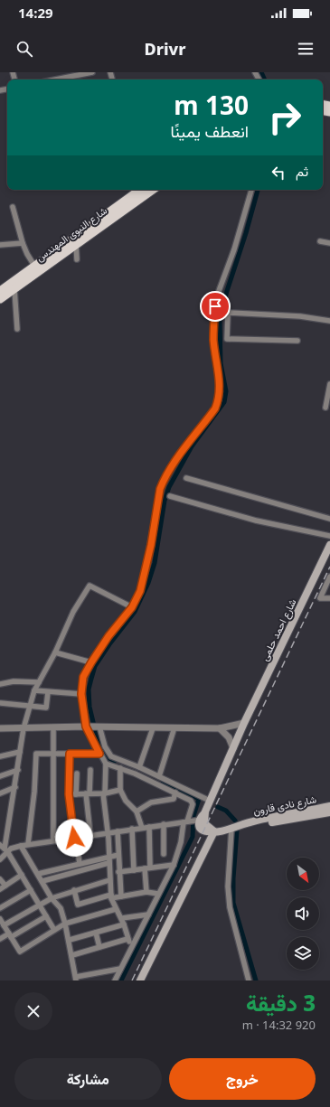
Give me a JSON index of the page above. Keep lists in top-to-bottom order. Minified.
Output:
{"streets":{"main road":["شارع النبوى المهندس","شارع احمد حلمى","شارع نادى قارون"]},"north":"bottom right","page":{"status":"14:29","header":"Drivr","turn":["130 m","انعطف يمينًا"],"then":"ثم","heading":["3 دقيقة","920 m · 14:32"],"buttons":["خروج","مشاركة"]}}
